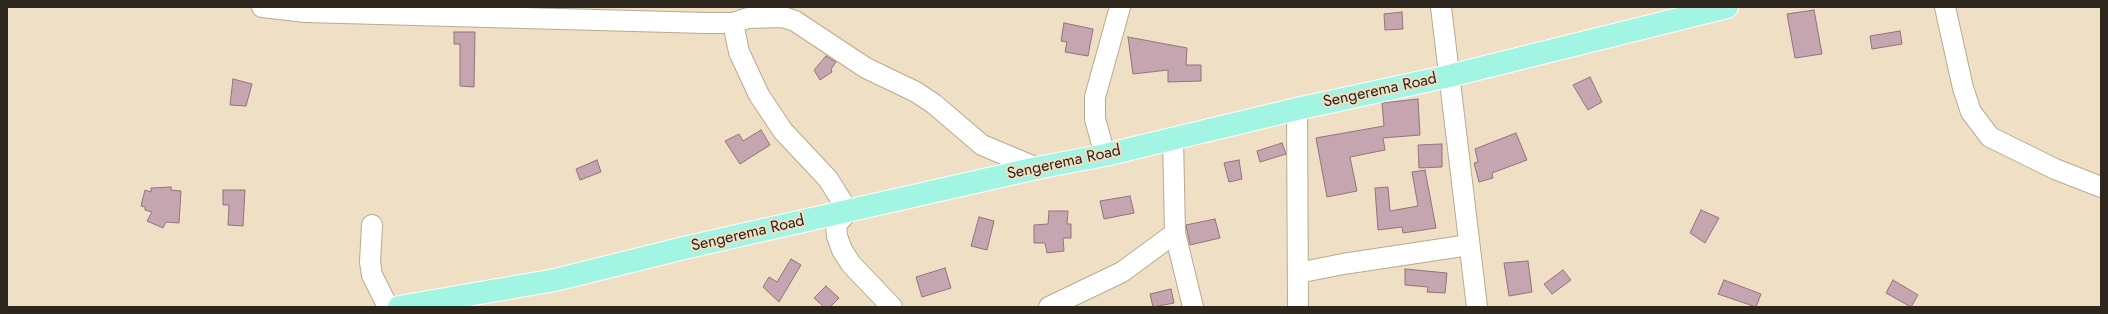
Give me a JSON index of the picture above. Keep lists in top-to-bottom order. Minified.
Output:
{"streets":{"main road":["Sengerema Road"]}}
